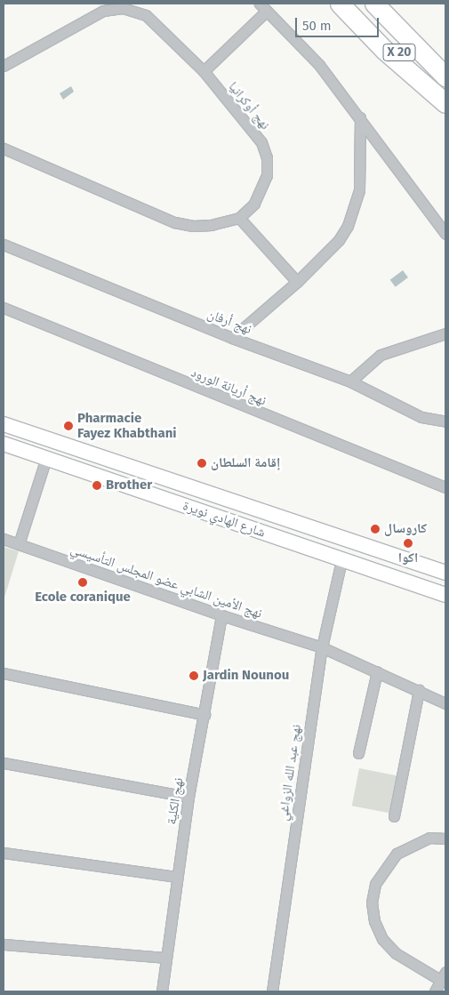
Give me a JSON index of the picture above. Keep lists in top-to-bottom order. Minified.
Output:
{"streets":{"highway":["X 20"],"main road":["شارع الهادي نويرة"],"street":["نهج أوكرانيا","نهج أرفان","نهج أريانة الورود","نهج الأمين الشابي عضو المجلس التأسيسي","نهج عبد الله الزواغي","نهج الكلية"]},"crossings":[["شارع الهادي نويرة","نهج عبد الله الزواغي"],["نهج الأمين الشابي عضو المجلس التأسيسي","نهج عبد الله الزواغي"],["نهج الأمين الشابي عضو المجلس التأسيسي","نهج الكلية"]],"places":["Pharmacie Fayez Khabthani","إقامة السلطان","Brother","كاروسال","اكوا","Ecole coranique","Jardin Nounou"],"scale_bar":"50 m"}
